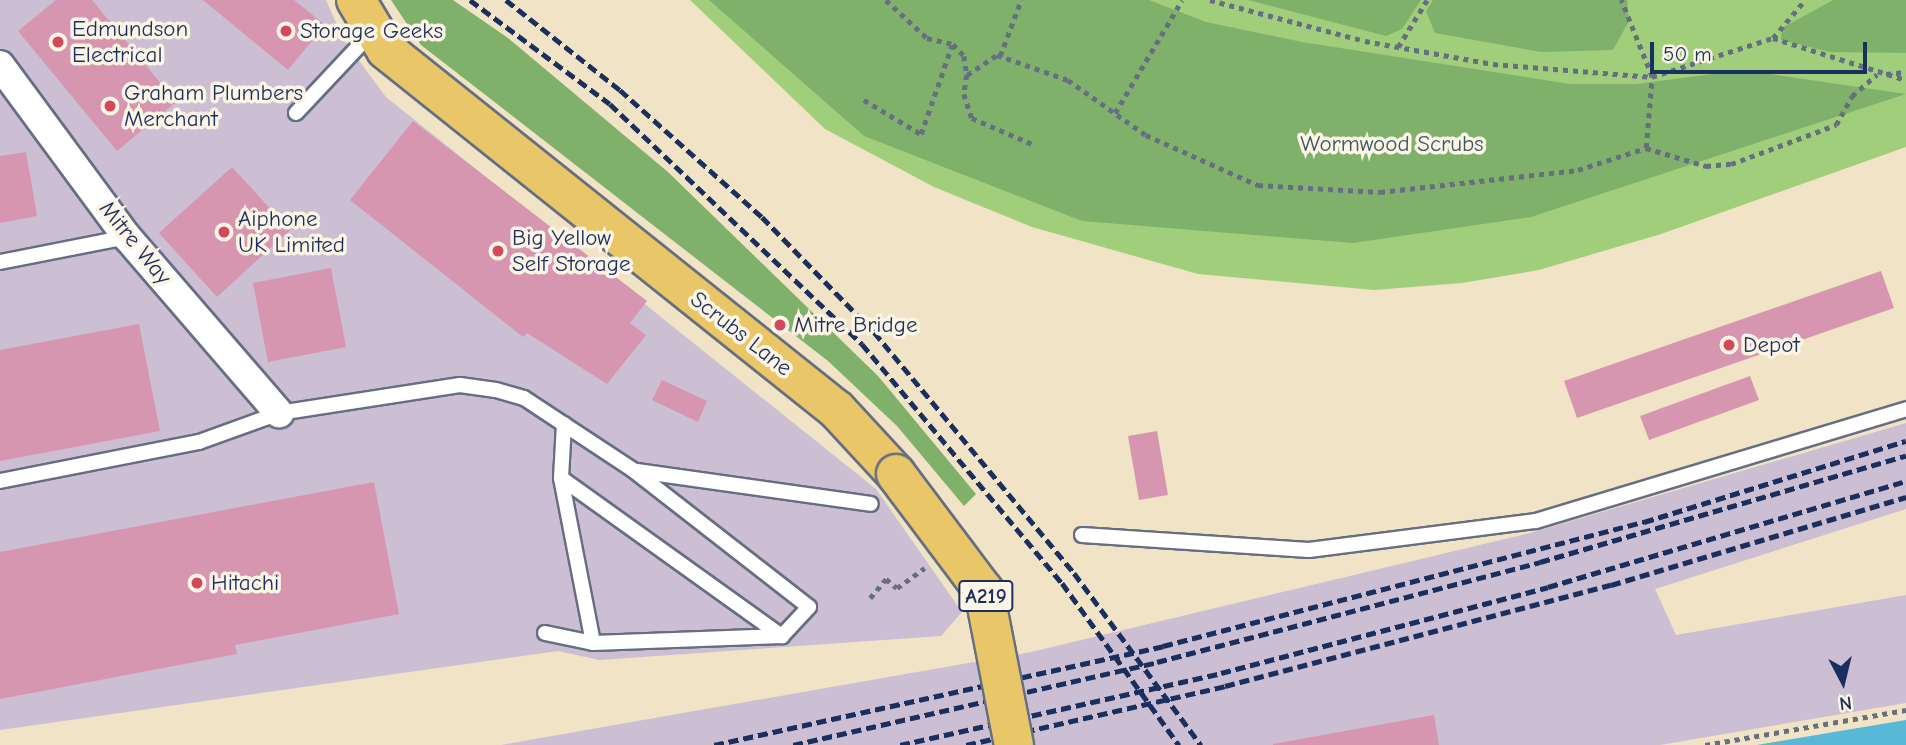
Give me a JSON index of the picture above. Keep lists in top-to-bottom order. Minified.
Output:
{"streets":{"main road":["Scrubs Lane","A219"],"street":["Mitre Way"]},"parks":["Wormwood Scrubs"],"places":["Storage Geeks","Edmundson Electrical","Graham Plumbers Merchant","Aiphone UK Limited","Big Yellow Self Storage","Mitre Bridge","Depot","Hitachi"],"scale_bar":"50 m","north":"bottom"}
